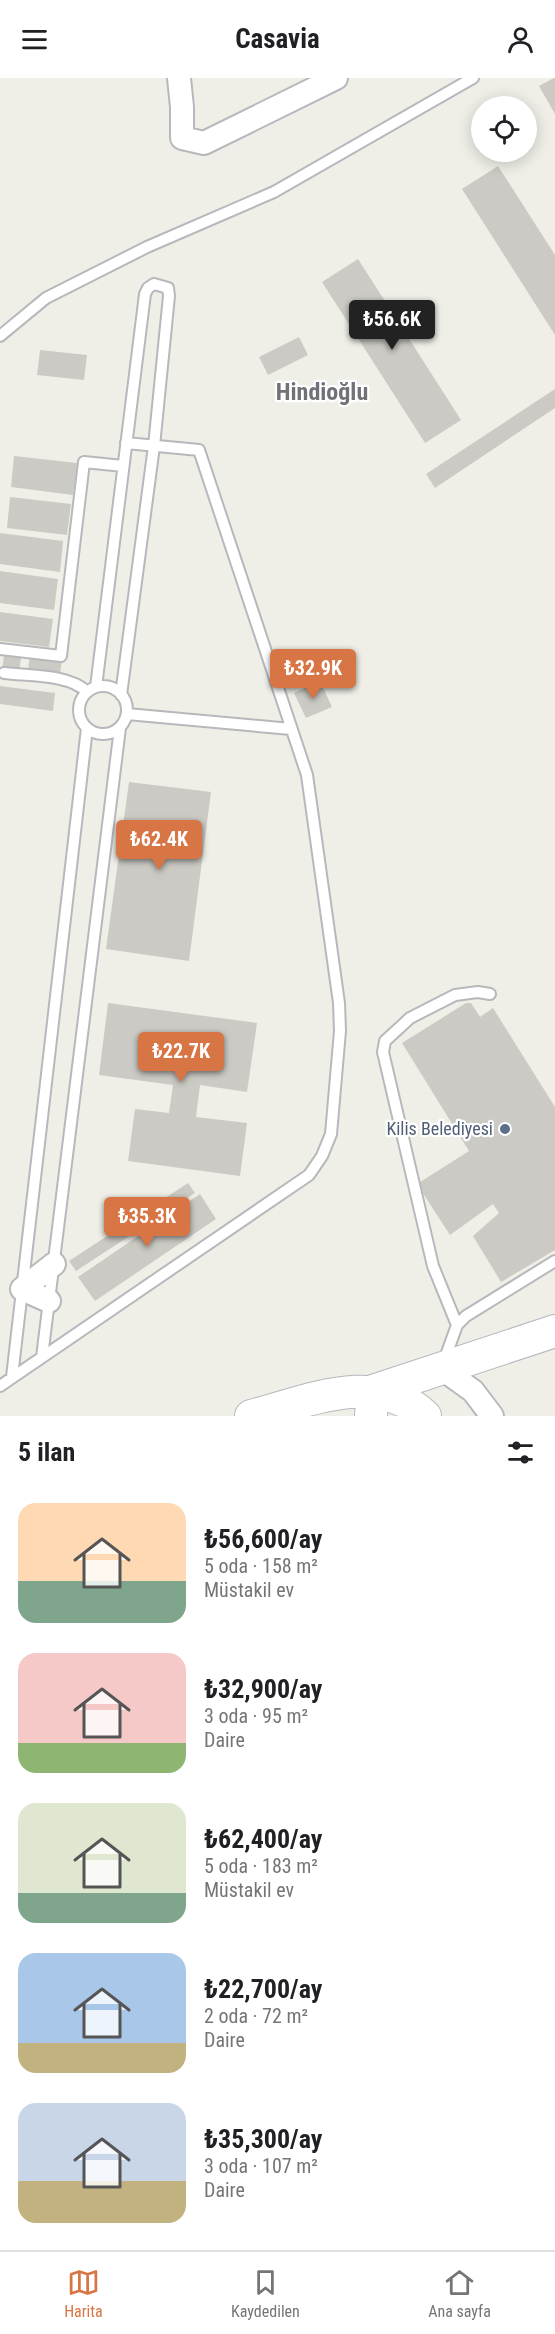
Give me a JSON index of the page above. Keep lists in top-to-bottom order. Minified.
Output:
{"districts":["Hindioğlu"],"places":["Kilis Belediyesi"],"page":{"header":"Casavia","price":["₺56.6K","₺32.9K","₺62.4K","₺22.7K","₺35.3K"],"heading":"5 ilan","list":[{"name":"₺56,600/ay","note":"5 oda · 158 m² · Müstakil ev"},{"name":"₺32,900/ay","note":"3 oda · 95 m² · Daire"},{"name":"₺62,400/ay","note":"5 oda · 183 m² · Müstakil ev"},{"name":"₺22,700/ay","note":"2 oda · 72 m² · Daire"},{"name":"₺35,300/ay","note":"3 oda · 107 m² · Daire"}],"tabs":["Harita","Kaydedilen","Ana sayfa"]}}
